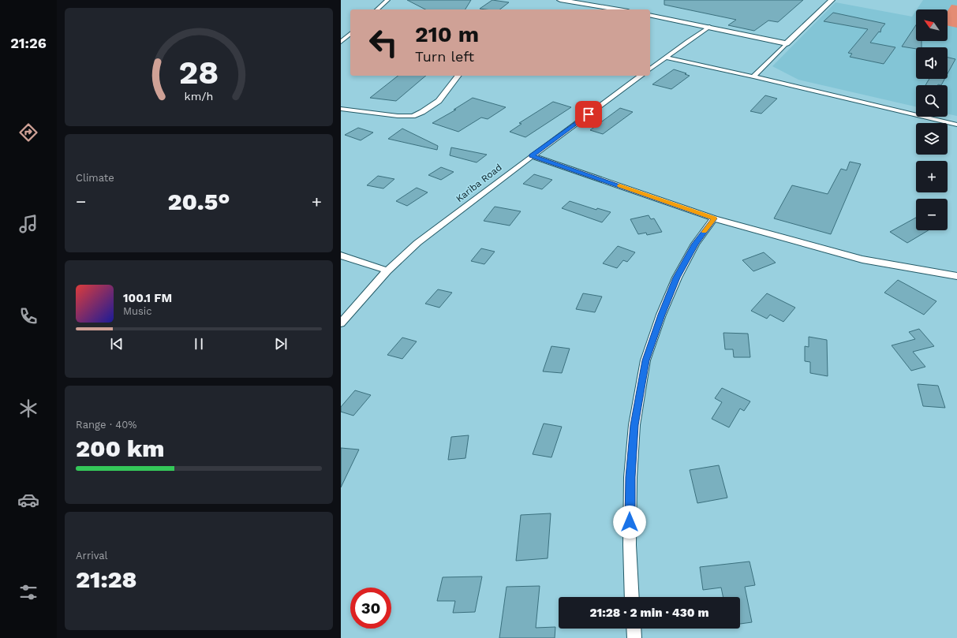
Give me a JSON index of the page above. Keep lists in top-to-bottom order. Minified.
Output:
{"streets":{"street":["Kariba Road"]},"north":"top left","page":{"tabs":"21:26","map_buttons":["+","−"],"turn":["210 m","Turn left"],"tile":["Climate",["Range · 40%","200 km"],["Arrival","21:28"]],"heat":["−","20.5°","+"],"song":["100.1 FM","Music"],"limit":"30","trip":"21:28 · 2 min · 430 m","gauge":["28","km/h"]}}
